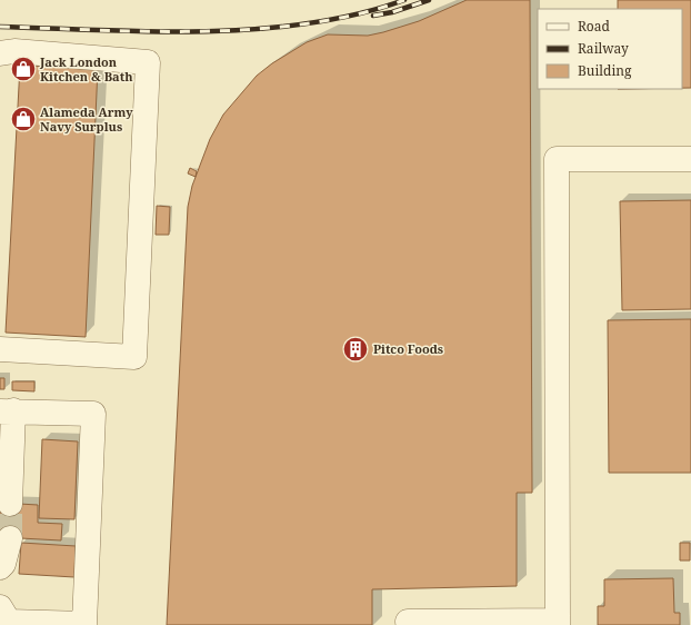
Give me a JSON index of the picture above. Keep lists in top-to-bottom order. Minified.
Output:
{"places":{"shop":["Jack London Kitchen & Bath","Alameda Army Navy Surplus"],"building":["Pitco Foods"]},"legend":["Road","Railway","Building"]}
